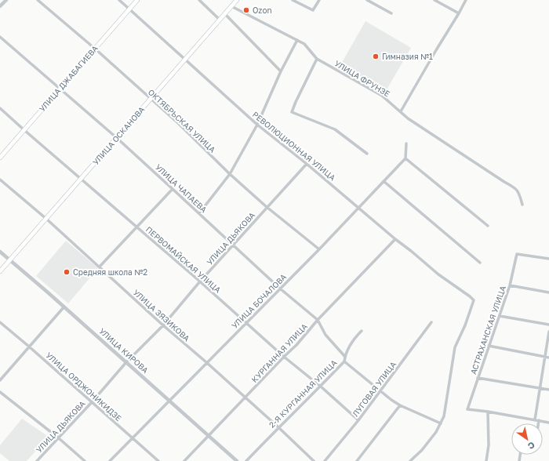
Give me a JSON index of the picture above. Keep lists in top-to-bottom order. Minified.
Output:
{"streets":{"main road":["УЛИЦА ДЖАБАГИЕВА","УЛИЦА ОСКАНОВА"],"street":["УЛИЦА ФРУНЗЕ","ОКТЯБРЬСКАЯ УЛИЦА","РЕВОЛЮЦИОННАЯ УЛИЦА","УЛИЦА ЧАПАЕВА","УЛИЦА ДЬЯКОВА","ПЕРВОМАЙСКАЯ УЛИЦА","УЛИЦА БОЧАЛОВА","УЛИЦА ЗЯЗИКОВА","АСТРАХАНСКАЯ УЛИЦА","УЛИЦА КИРОВА","КУРГАННАЯ УЛИЦА","УЛИЦА ОРДЖОНИКИДЗЕ","ЛУГОВАЯ УЛИЦА","2-Я КУРГАННАЯ УЛИЦА"]},"crossings":[["УЛИЦА ДЖАБАГИЕВА","ОКТЯБРЬСКАЯ УЛИЦА"],["УЛИЦА ДЖАБАГИЕВА","РЕВОЛЮЦИОННАЯ УЛИЦА"],["УЛИЦА ДЖАБАГИЕВА","УЛИЦА ЧАПАЕВА"],["УЛИЦА ДЖАБАГИЕВА","ПЕРВОМАЙСКАЯ УЛИЦА"],["УЛИЦА ФРУНЗЕ","УЛИЦА ОСКАНОВА"],["ОКТЯБРЬСКАЯ УЛИЦА","УЛИЦА ОСКАНОВА"],["ОКТЯБРЬСКАЯ УЛИЦА","УЛИЦА ДЬЯКОВА"],["ОКТЯБРЬСКАЯ УЛИЦА","УЛИЦА БОЧАЛОВА"],["УЛИЦА ОСКАНОВА","РЕВОЛЮЦИОННАЯ УЛИЦА"],["УЛИЦА ОСКАНОВА","УЛИЦА ЧАПАЕВА"],["УЛИЦА ОСКАНОВА","ПЕРВОМАЙСКАЯ УЛИЦА"],["УЛИЦА ОСКАНОВА","УЛИЦА ЗЯЗИКОВА"],["УЛИЦА ОСКАНОВА","УЛИЦА КИРОВА"],["РЕВОЛЮЦИОННАЯ УЛИЦА","УЛИЦА ДЬЯКОВА"],["РЕВОЛЮЦИОННАЯ УЛИЦА","УЛИЦА БОЧАЛОВА"],["РЕВОЛЮЦИОННАЯ УЛИЦА","КУРГАННАЯ УЛИЦА"],["УЛИЦА ЧАПАЕВА","УЛИЦА ДЬЯКОВА"],["УЛИЦА ЧАПАЕВА","УЛИЦА БОЧАЛОВА"],["УЛИЦА ЧАПАЕВА","КУРГАННАЯ УЛИЦА"],["УЛИЦА ЧАПАЕВА","2-Я КУРГАННАЯ УЛИЦА"],["УЛИЦА ДЬЯКОВА","ПЕРВОМАЙСКАЯ УЛИЦА"],["УЛИЦА ДЬЯКОВА","УЛИЦА ЗЯЗИКОВА"],["УЛИЦА ДЬЯКОВА","УЛИЦА КИРОВА"],["УЛИЦА ДЬЯКОВА","УЛИЦА ОРДЖОНИКИДЗЕ"],["ПЕРВОМАЙСКАЯ УЛИЦА","УЛИЦА БОЧАЛОВА"],["ПЕРВОМАЙСКАЯ УЛИЦА","КУРГАННАЯ УЛИЦА"],["ПЕРВОМАЙСКАЯ УЛИЦА","ЛУГОВАЯ УЛИЦА"],["ПЕРВОМАЙСКАЯ УЛИЦА","2-Я КУРГАННАЯ УЛИЦА"],["УЛИЦА БОЧАЛОВА","УЛИЦА ЗЯЗИКОВА"],["УЛИЦА БОЧАЛОВА","УЛИЦА КИРОВА"],["УЛИЦА БОЧАЛОВА","УЛИЦА ОРДЖОНИКИДЗЕ"],["УЛИЦА ЗЯЗИКОВА","КУРГАННАЯ УЛИЦА"],["УЛИЦА ЗЯЗИКОВА","2-Я КУРГАННАЯ УЛИЦА"],["УЛИЦА КИРОВА","КУРГАННАЯ УЛИЦА"]],"places":["Ozon","Гимназия №1","Средняя школа №2"],"north":"bottom right"}
